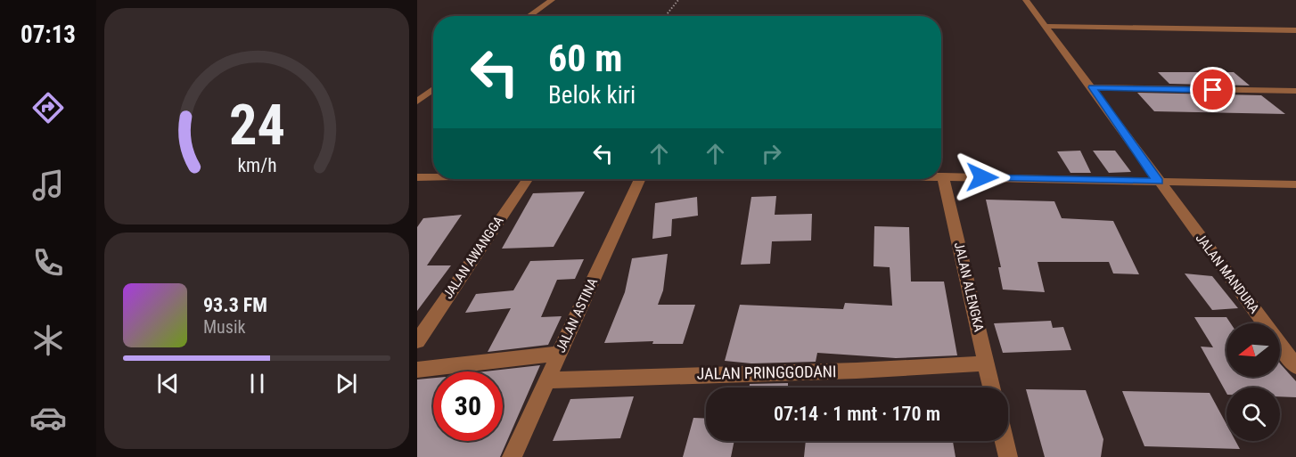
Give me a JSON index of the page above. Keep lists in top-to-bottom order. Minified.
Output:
{"streets":{"street":["JALAN AWANGGA","JALAN MANDURA","JALAN ALENGKA","JALAN ASTINA","JALAN PRINGGODANI"]},"crossings":[["JALAN ALENGKA","JALAN PRINGGODANI"],["JALAN ASTINA","JALAN PRINGGODANI"]],"north":"left","page":{"tabs":"07:13","turn":["60 m","Belok kiri"],"song":["93.3 FM","Musik"],"limit":"30","trip":"07:14 · 1 mnt · 170 m","gauge":["24","km/h"]}}
